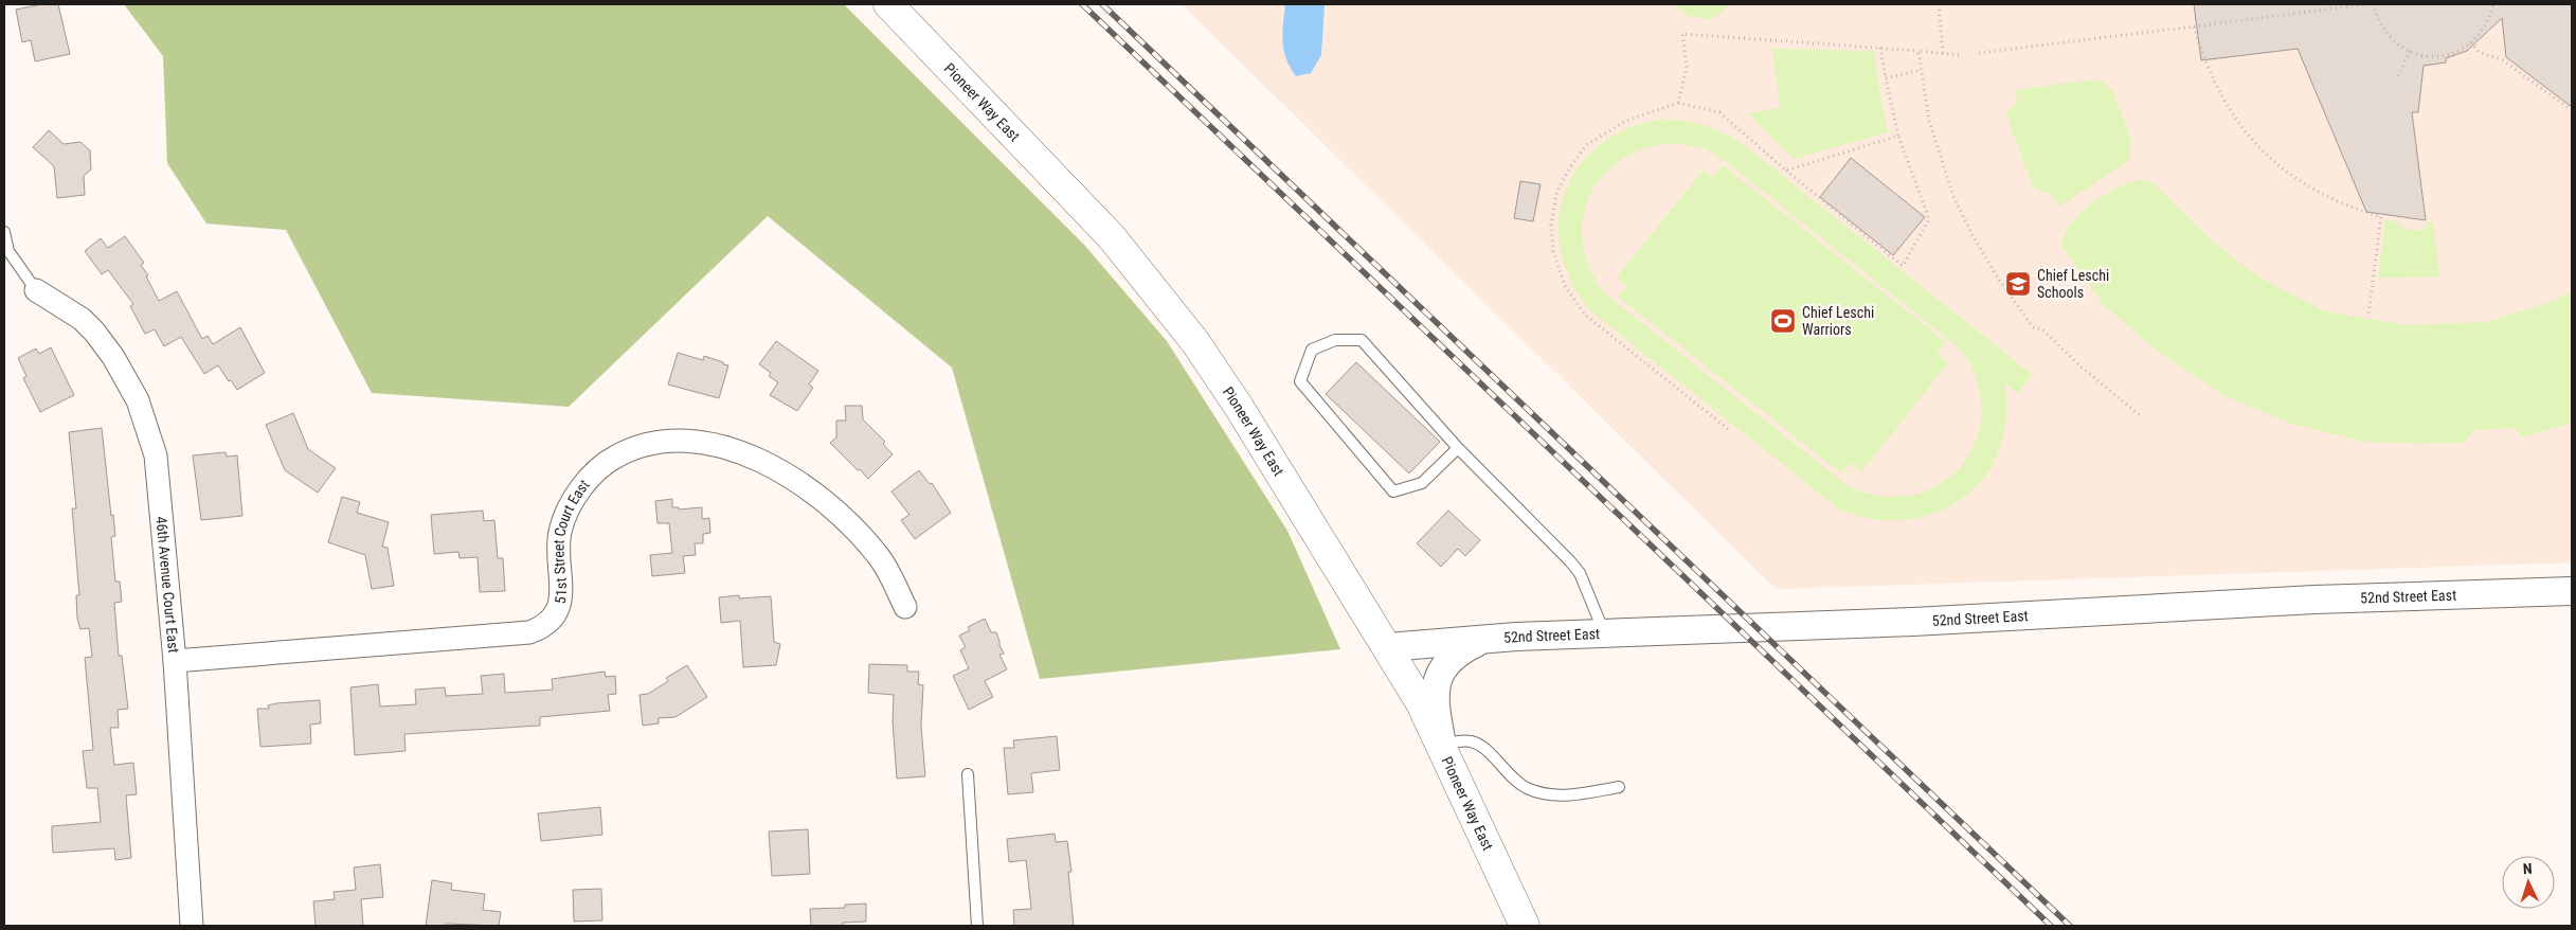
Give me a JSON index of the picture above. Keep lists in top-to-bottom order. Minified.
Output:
{"streets":{"main road":["Pioneer Way East"],"street":["51st Street Court East","46th Avenue Court East","52nd Street East"]},"crossings":[["Pioneer Way East","52nd Street East"],["51st Street Court East","46th Avenue Court East"]],"places":{"school or university":["Chief Leschi Schools"],"sports":["Chief Leschi Warriors"]},"north":"top"}
